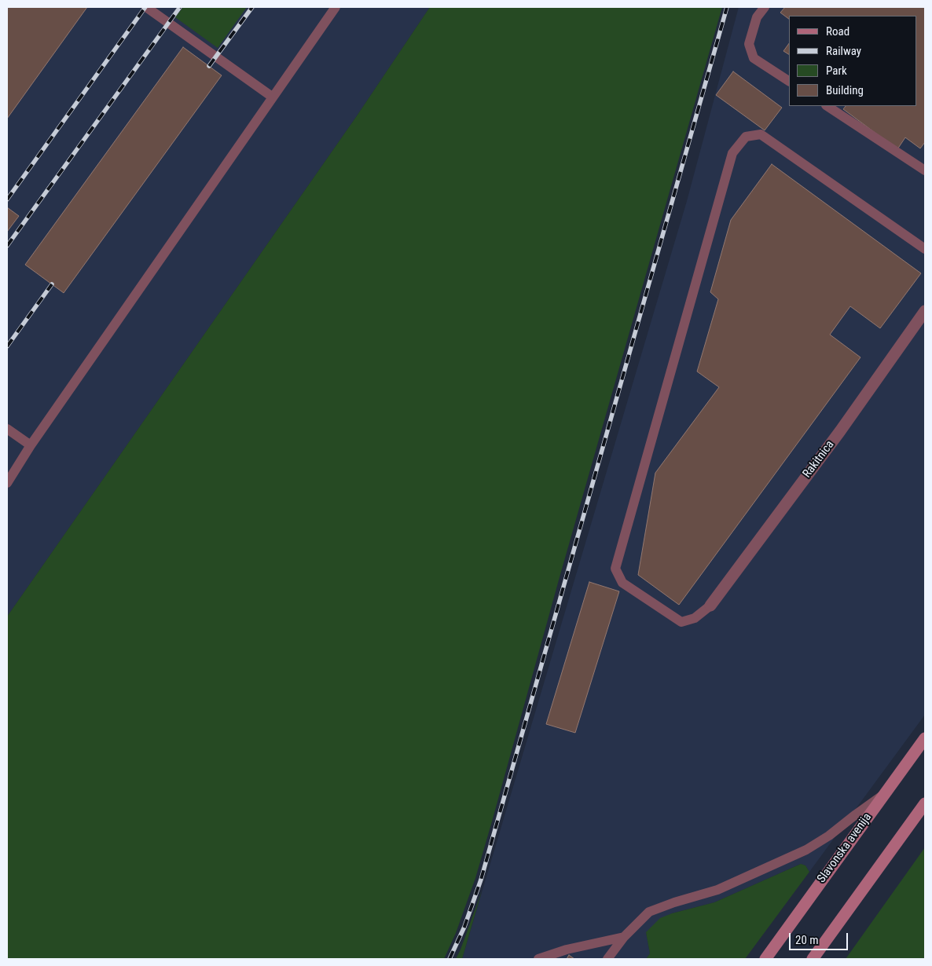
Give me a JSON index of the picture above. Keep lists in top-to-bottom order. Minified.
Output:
{"streets":{"main road":["Slavonska avenija"],"street":["Rakitnica"]},"legend":["Road","Railway","Park","Building"],"scale_bar":"20 m"}
